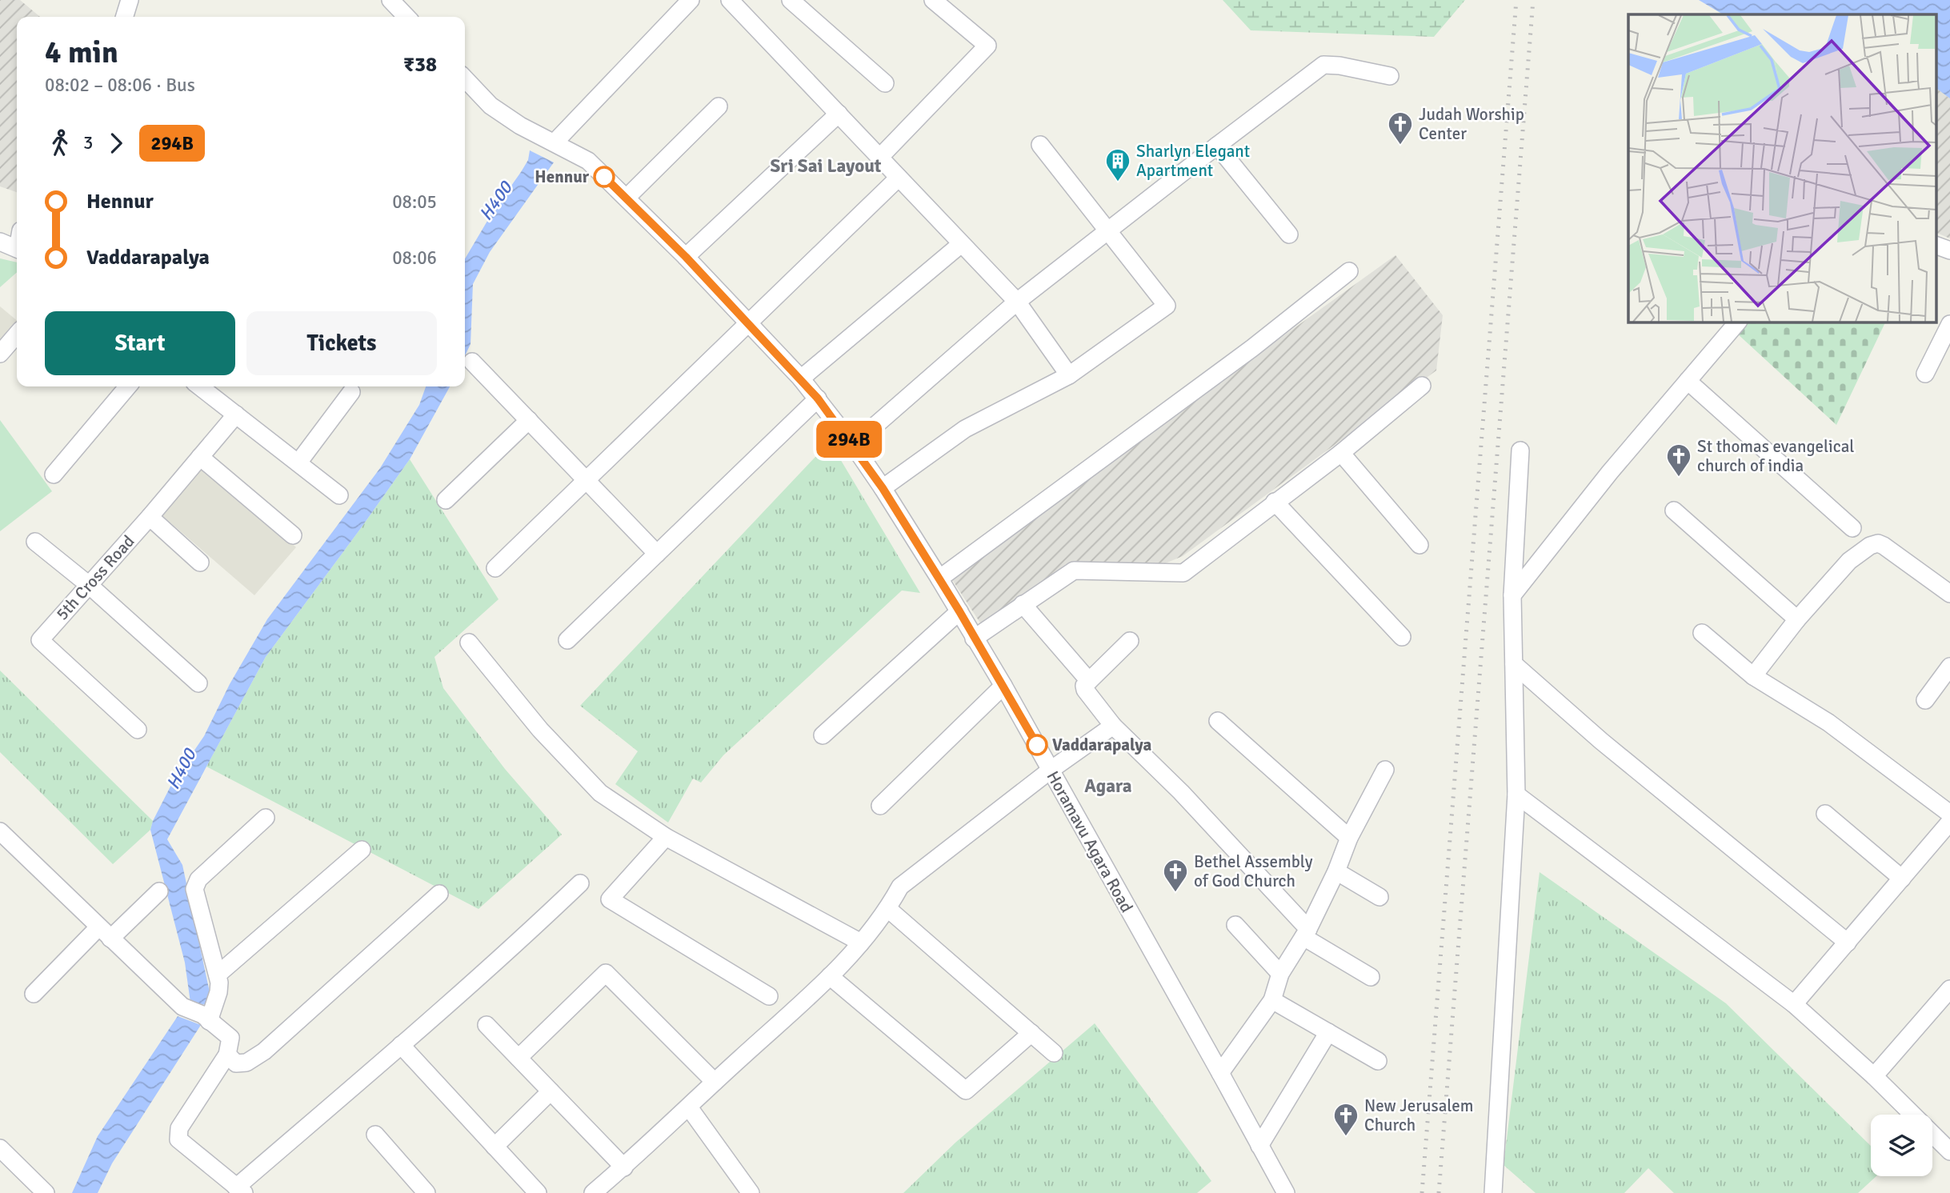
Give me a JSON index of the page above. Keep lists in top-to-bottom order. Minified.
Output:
{"streets":{"street":["5th Cross Road","Horamavu Agara Road"]},"districts":["Sri Sai Layout","Agara"],"water":["H400"],"places":{"church":["Judah Worship Center","St thomas evangelical church of india","Bethel Assembly of God Church","New Jerusalem Church"],"other":["Hennur","Vaddarapalya"],"building":["Sharlyn Elegant Apartment"]},"lines":["bus line 294B"],"page":{"on_map":"294B","heading":["4 min","08:02 – 08:06 · Bus","₹38"],"legs":["3","294B"],"list":[{"name":"Hennur","value":"08:05"},{"name":"Vaddarapalya","value":"08:06"}],"buttons":["Start","Tickets"]}}
